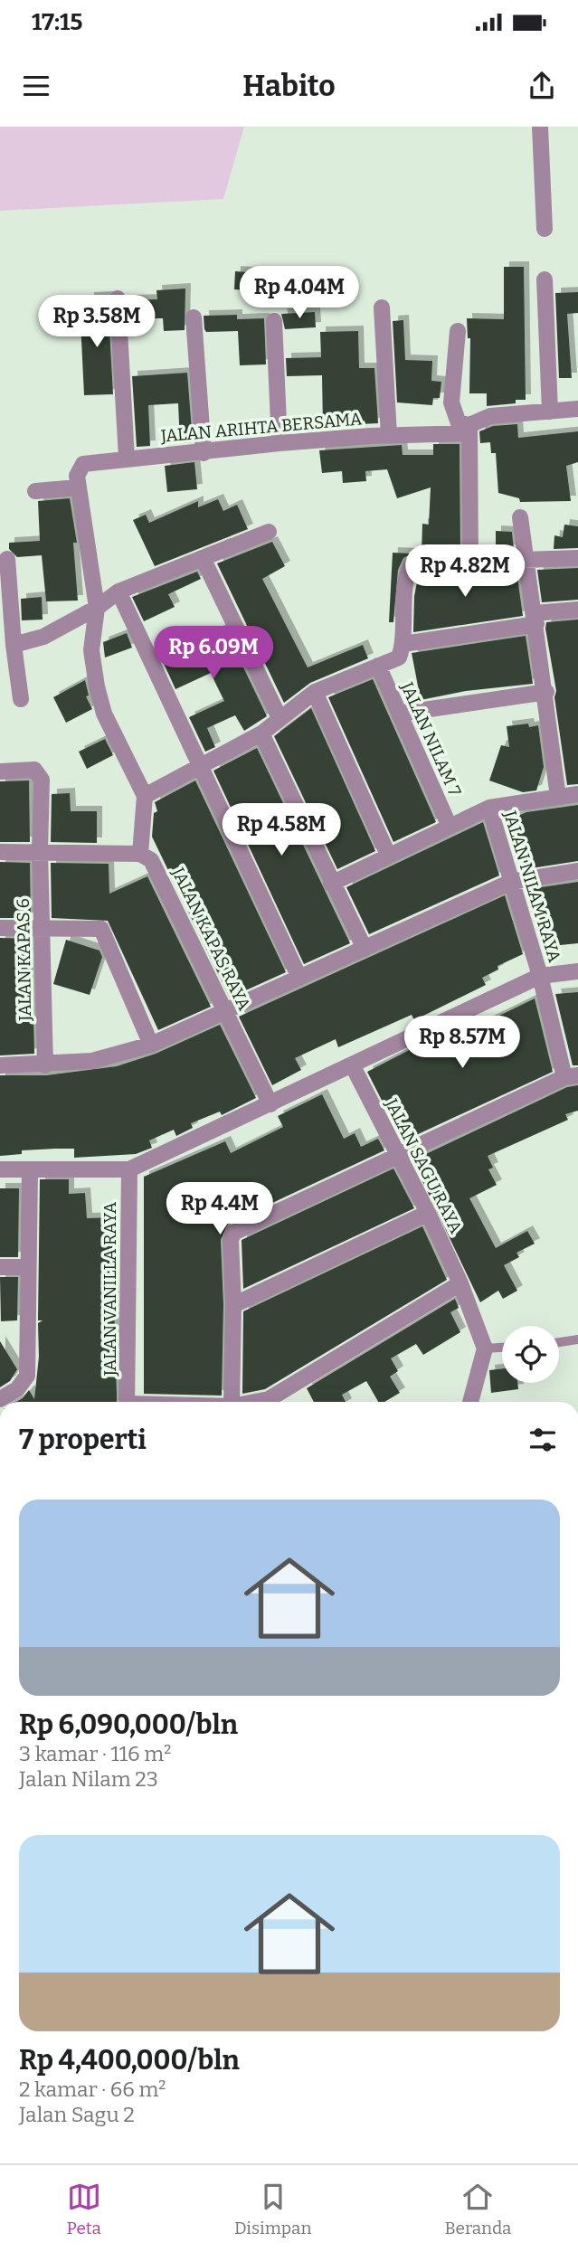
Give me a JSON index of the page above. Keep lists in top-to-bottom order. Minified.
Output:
{"streets":{"street":["JALAN ARIHTA BERSAMA","JALAN NILAM 7","JALAN NILAM RAYA","JALAN KAPAS RAYA","JALAN KAPAS 6","JALAN SAGU RAYA","JALAN VANILLA RAYA"]},"page":{"status":"17:15","header":"Habito","price":["Rp 4.04M","Rp 3.58M","Rp 4.82M","Rp 6.09M","Rp 4.58M","Rp 8.57M","Rp 4.4M"],"heading":"7 properti","list":[{"name":"Rp 6,090,000/bln","note":"3 kamar · 116 m² · Jalan Nilam 23"},{"name":"Rp 4,400,000/bln","note":"2 kamar · 66 m² · Jalan Sagu 2"}],"tabs":["Peta","Disimpan","Beranda"]}}
